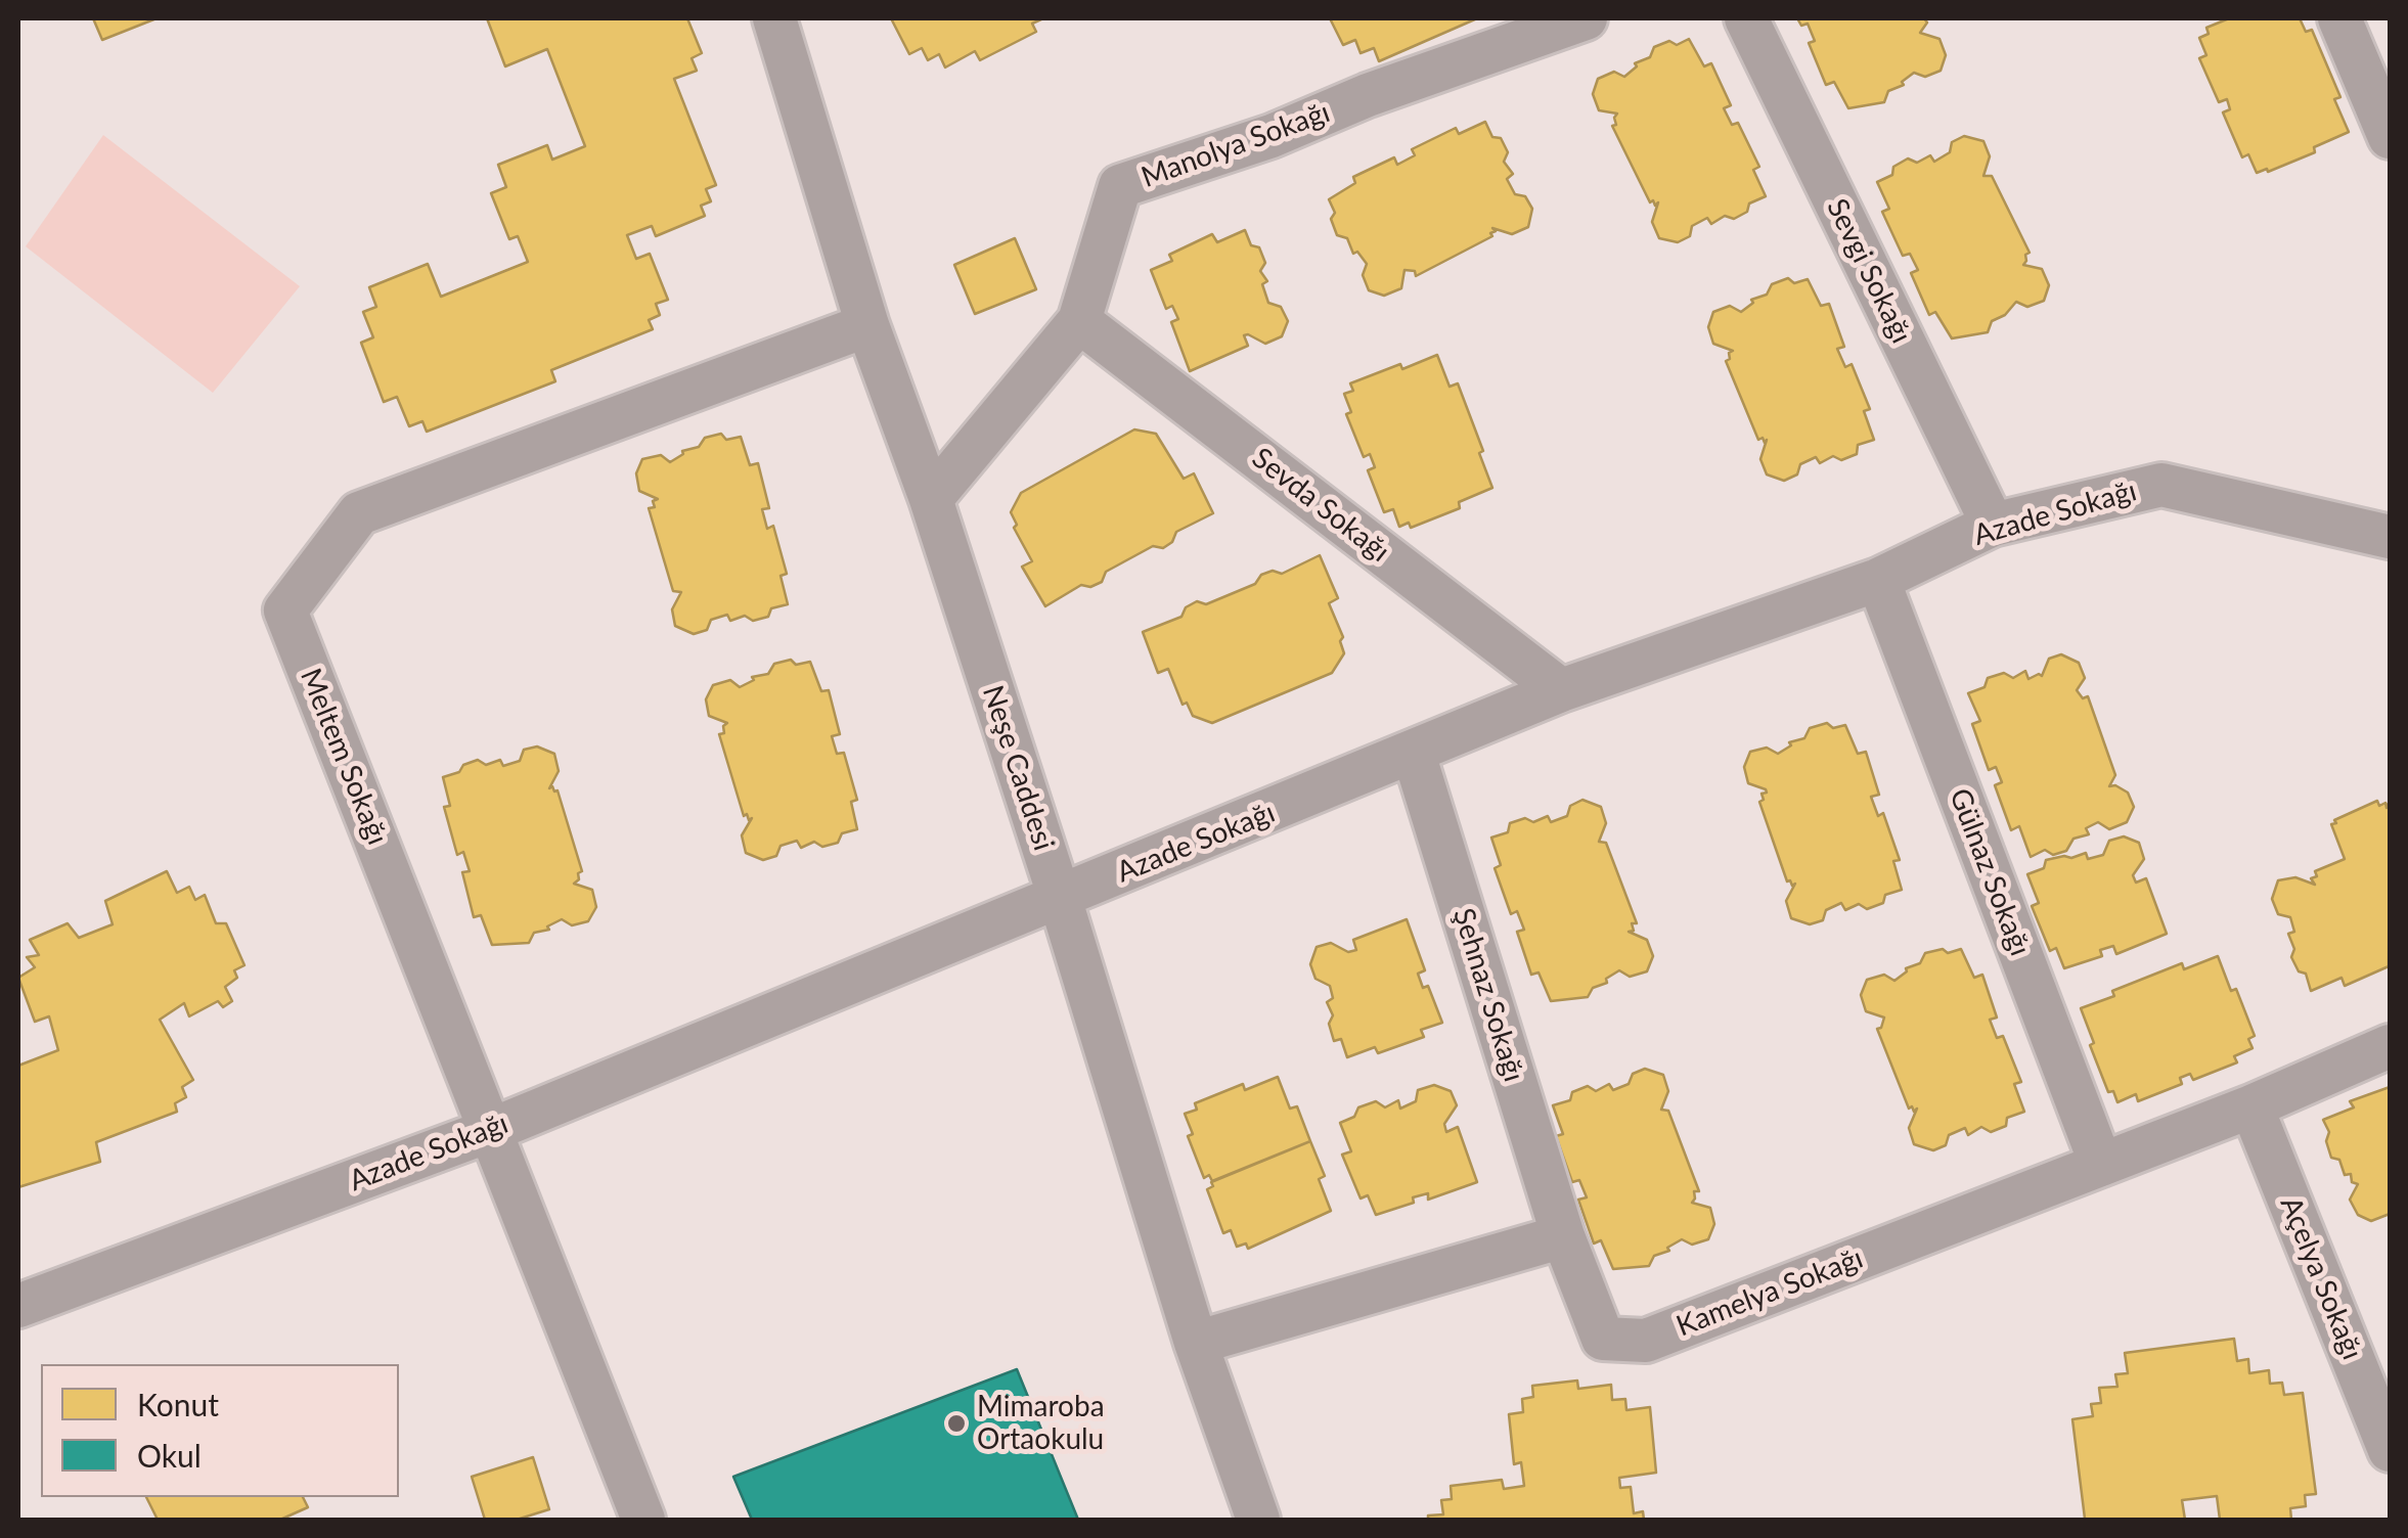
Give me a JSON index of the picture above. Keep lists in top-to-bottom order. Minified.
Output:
{"streets":{"street":["Manolya Sokağı","Sevgi Sokağı","Sevda Sokağı","Azade Sokağı","Meltem Sokağı","Neşe Caddesi","Gülnaz Sokağı","Şehnaz Sokağı","Açelya Sokağı","Kamelya Sokağı"]},"crossings":[["Manolya Sokağı","Sevda Sokağı"],["Manolya Sokağı","Neşe Caddesi"],["Sevgi Sokağı","Azade Sokağı"],["Sevda Sokağı","Azade Sokağı"],["Azade Sokağı","Meltem Sokağı"],["Azade Sokağı","Neşe Caddesi"],["Azade Sokağı","Gülnaz Sokağı"],["Azade Sokağı","Şehnaz Sokağı"],["Meltem Sokağı","Neşe Caddesi"],["Gülnaz Sokağı","Kamelya Sokağı"],["Şehnaz Sokağı","Kamelya Sokağı"],["Açelya Sokağı","Kamelya Sokağı"]],"places":["Mimaroba Ortaokulu"],"legend":["Konut","Okul"]}
